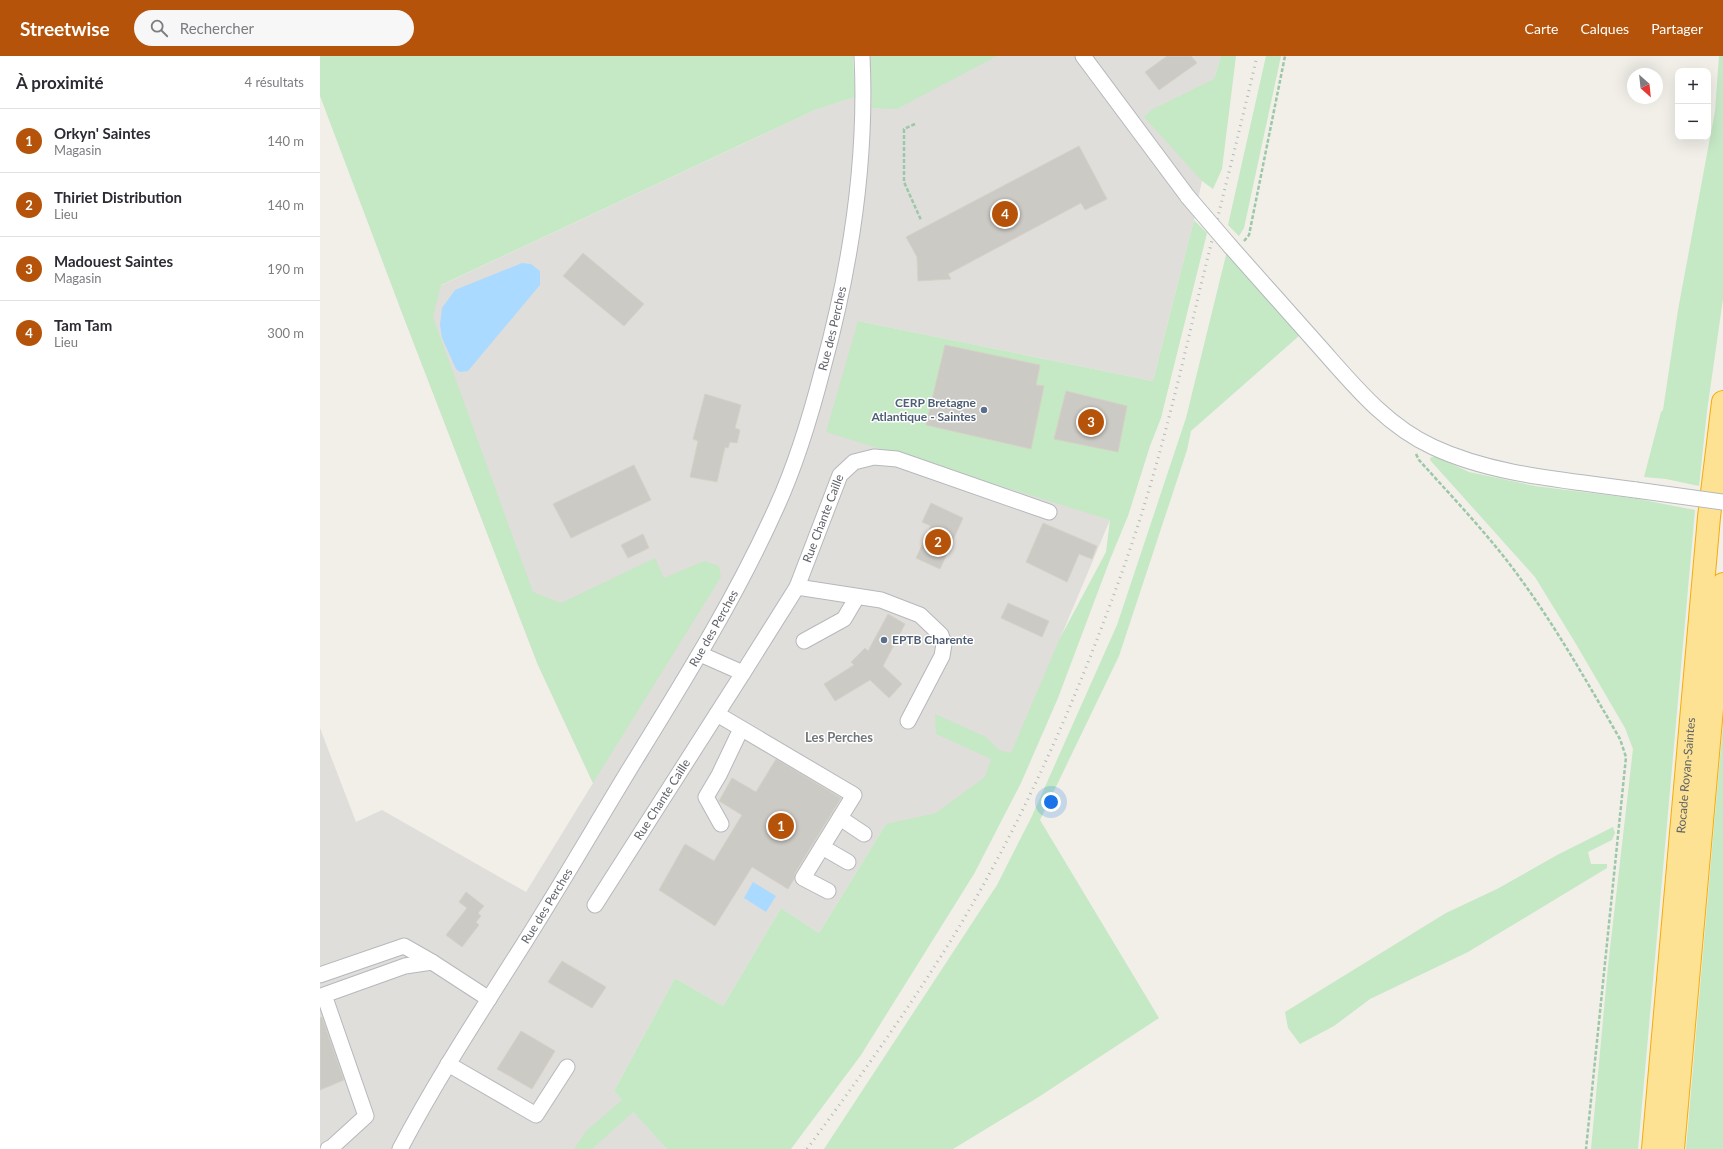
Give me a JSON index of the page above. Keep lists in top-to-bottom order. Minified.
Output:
{"streets":{"highway":["Rocade Royan-Saintes"],"street":["Rue des Perches","Rue Chante Caille"]},"districts":["Les Perches"],"places":["CERP Bretagne Atlantique - Saintes","EPTB Charente"],"north":"bottom right","page":{"header":"Streetwise","search":"Rechercher","nav":["Carte","Calques","Partager"],"heading":["À proximité","4 résultats"],"map_buttons":["+","−"],"list":[{"mark":"1","name":"Orkyn' Saintes","note":"Magasin","value":"140 m"},{"mark":"2","name":"Thiriet Distribution","note":"Lieu","value":"140 m"},{"mark":"3","name":"Madouest Saintes","note":"Magasin","value":"190 m"},{"mark":"4","name":"Tam Tam","note":"Lieu","value":"300 m"}],"pins":["4","3","2","1"]}}
